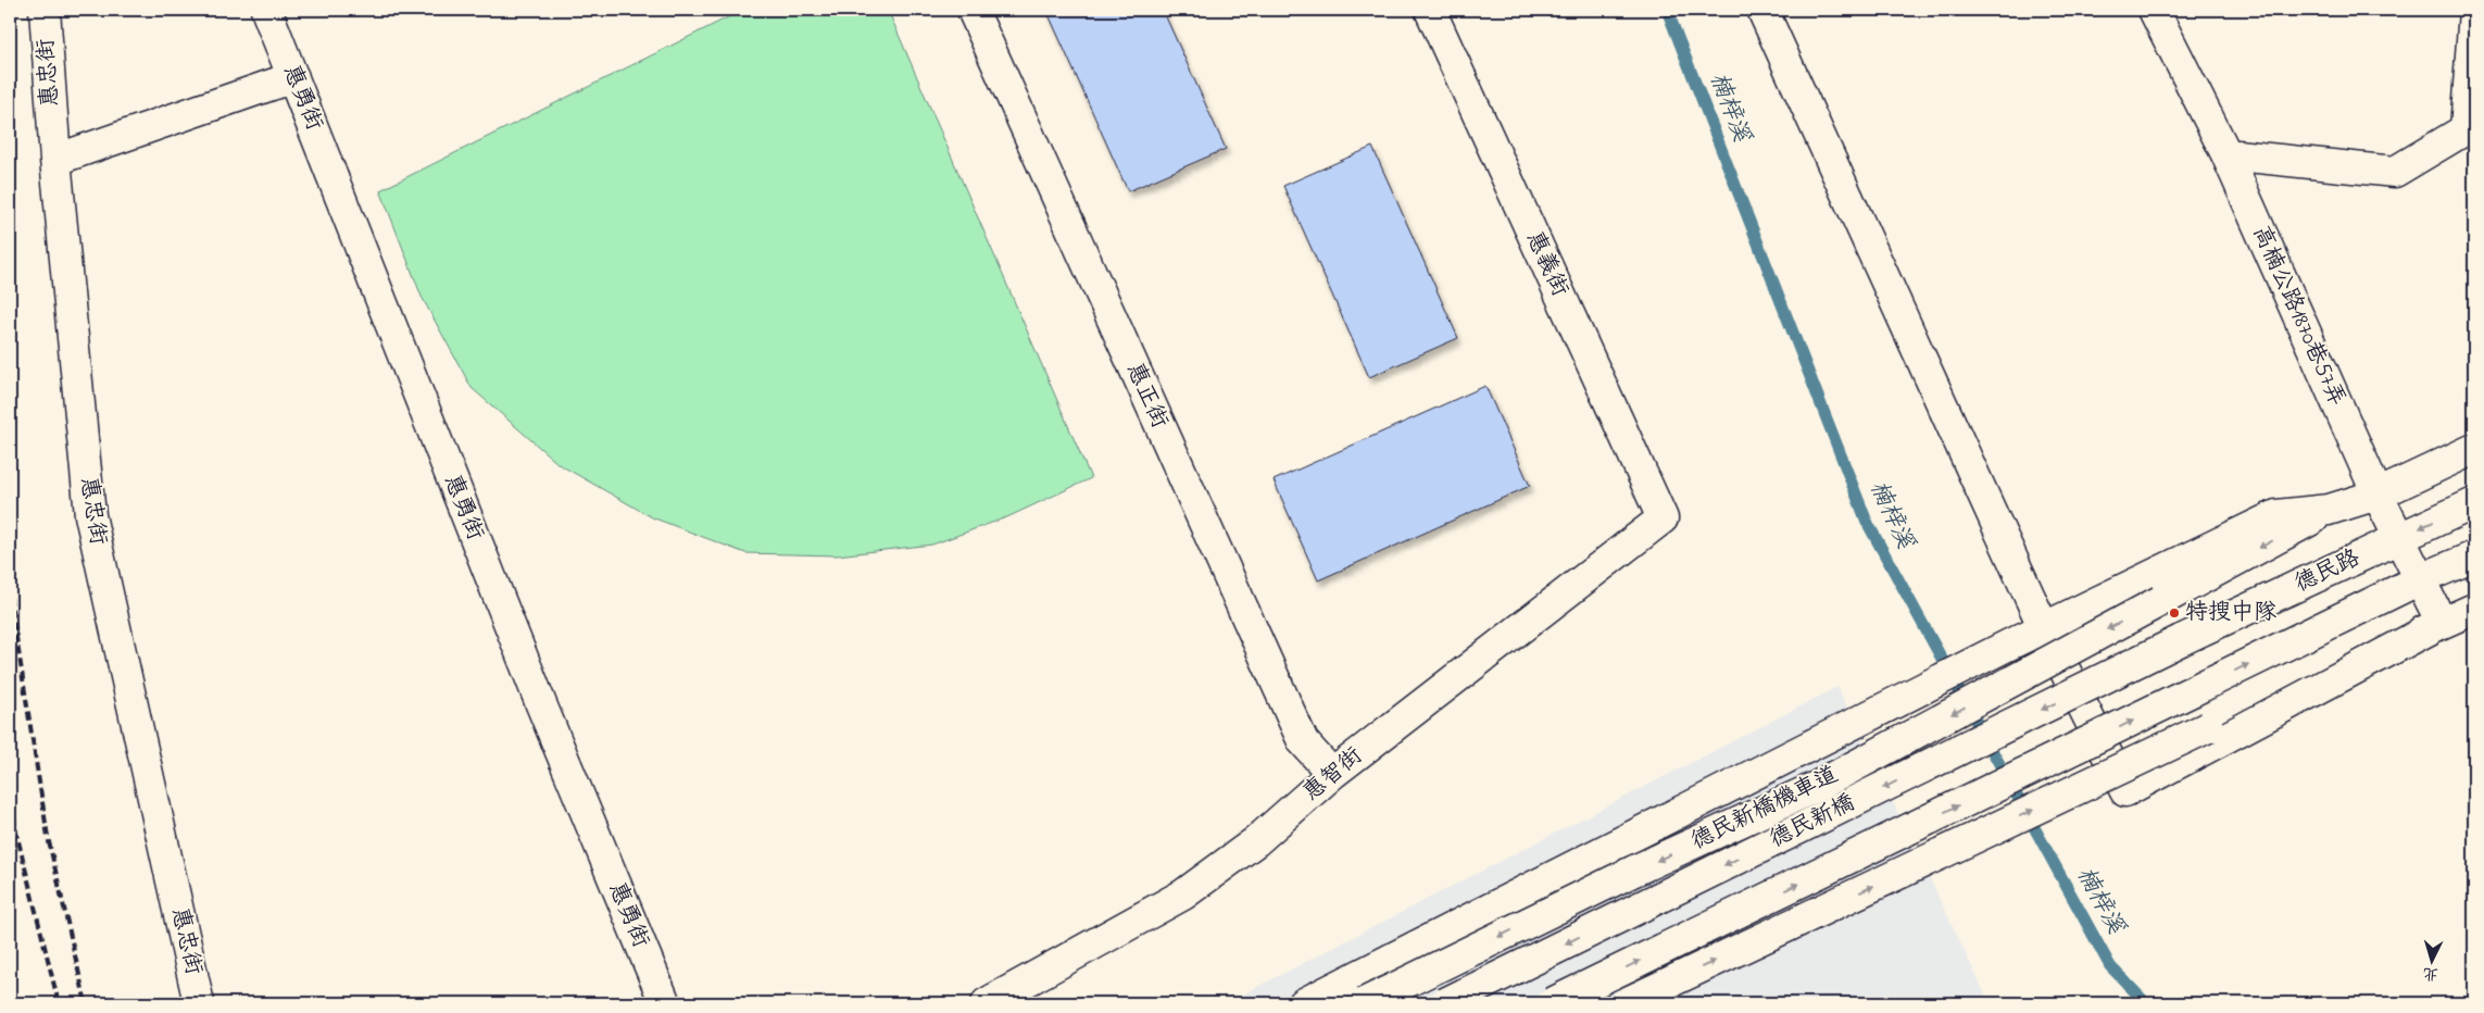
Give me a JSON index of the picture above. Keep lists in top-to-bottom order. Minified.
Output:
{"streets":{"street":["惠忠街","惠勇街","惠義街","高楠公路1870巷57弄","惠正街","德民路","惠智街","德民新橋機車道","德民新橋"]},"crossings":[["惠義街","惠智街"],["高楠公路1870巷57弄","德民路"],["惠正街","惠智街"],["德民路","德民新橋"]],"water":["楠梓溪"],"places":["特搜中隊"],"north":"bottom"}
